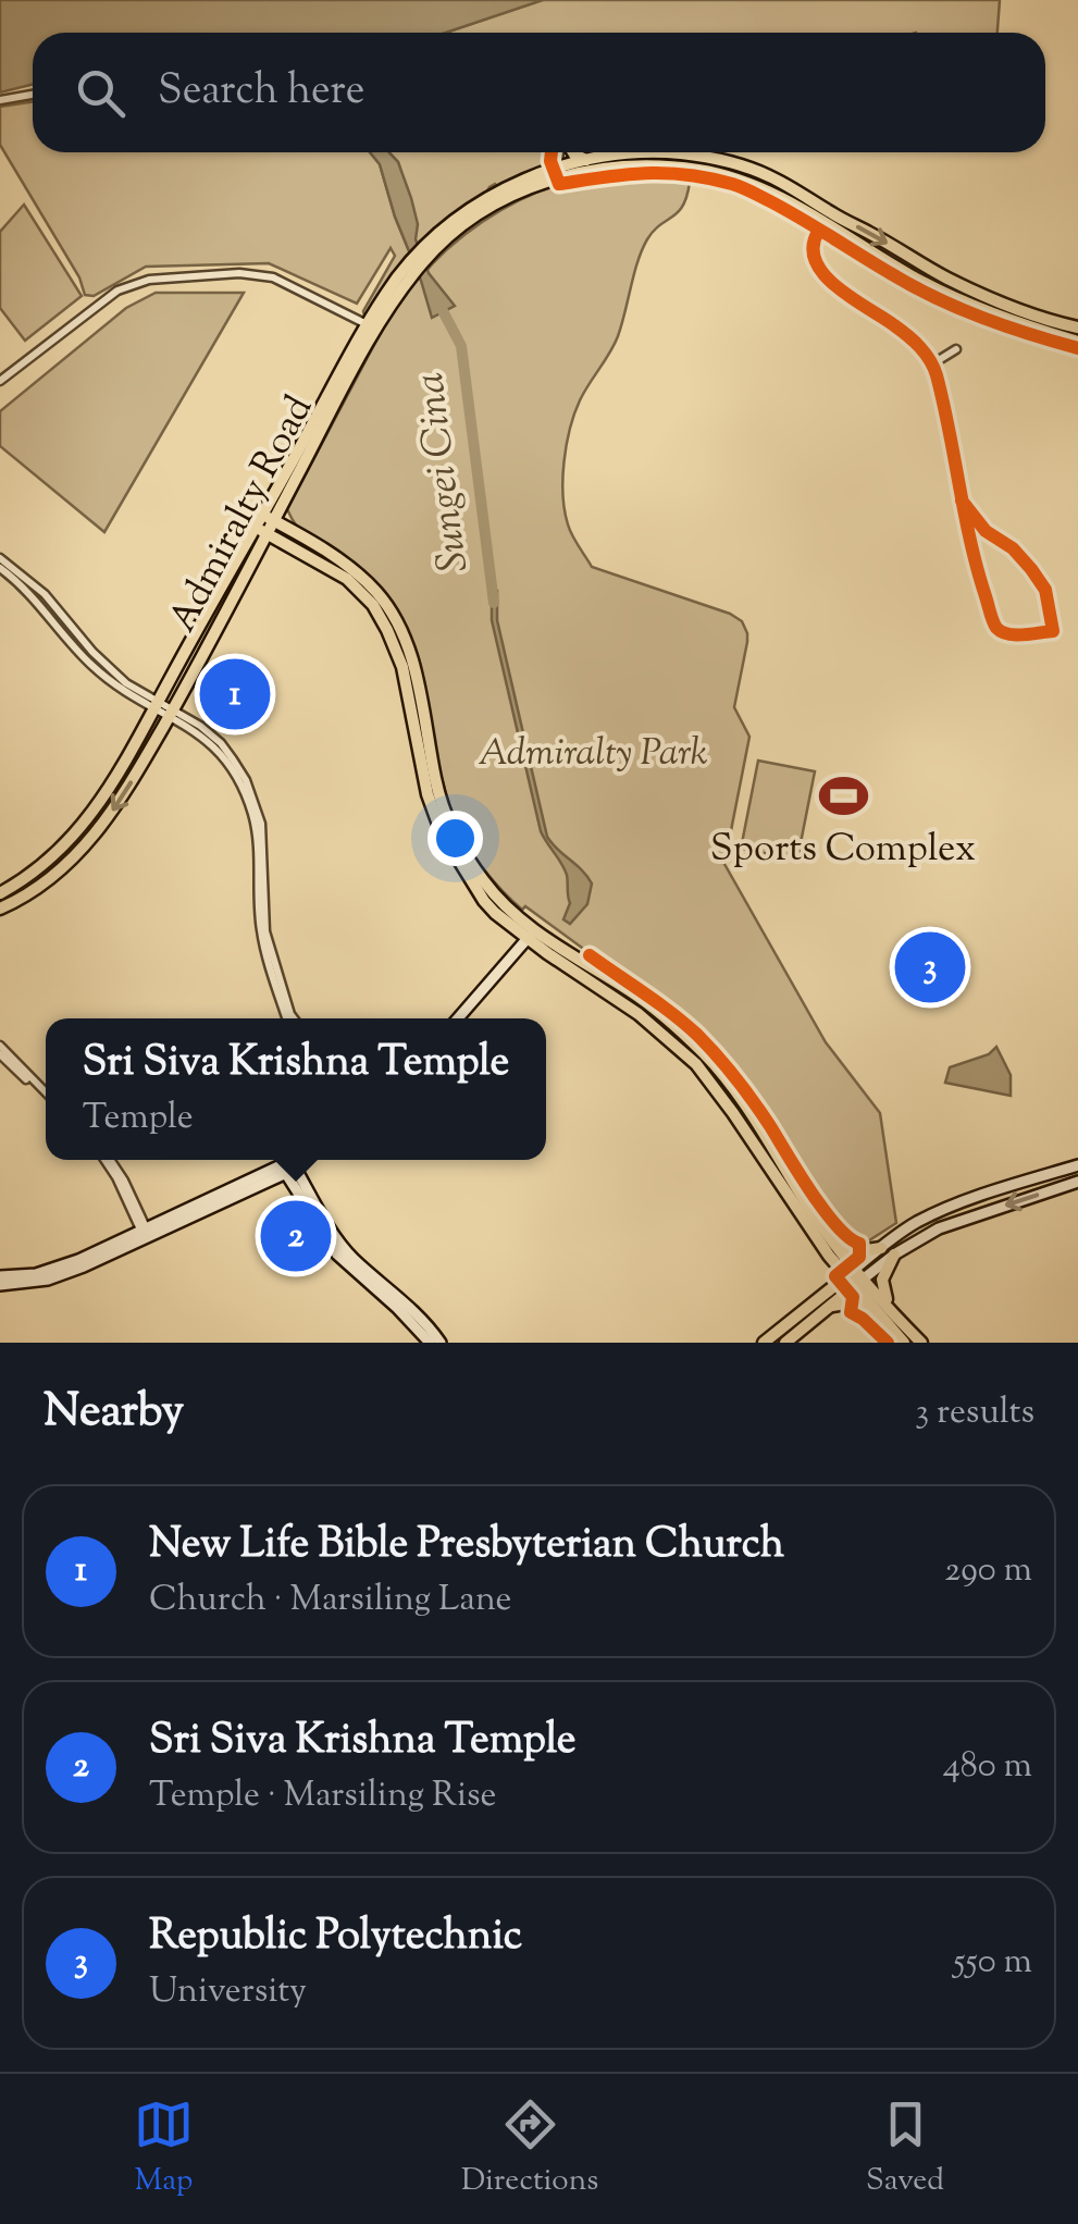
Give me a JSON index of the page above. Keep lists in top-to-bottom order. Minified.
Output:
{"streets":{"main road":["Admiralty Road"]},"water":["Sungei Cina"],"parks":["Admiralty Park"],"places":{"sports":["Sports Complex"]},"page":{"search":"Search here","pins":["1","3","2"],"popup":["Sri Siva Krishna Temple","Temple"],"heading":["Nearby","3 results"],"list":[{"mark":"1","name":"New Life Bible Presbyterian Church","note":"Church · Marsiling Lane","value":"290 m"},{"mark":"2","name":"Sri Siva Krishna Temple","note":"Temple · Marsiling Rise","value":"480 m"},{"mark":"3","name":"Republic Polytechnic","note":"University","value":"550 m"}],"nav":["Map","Directions","Saved"]}}
